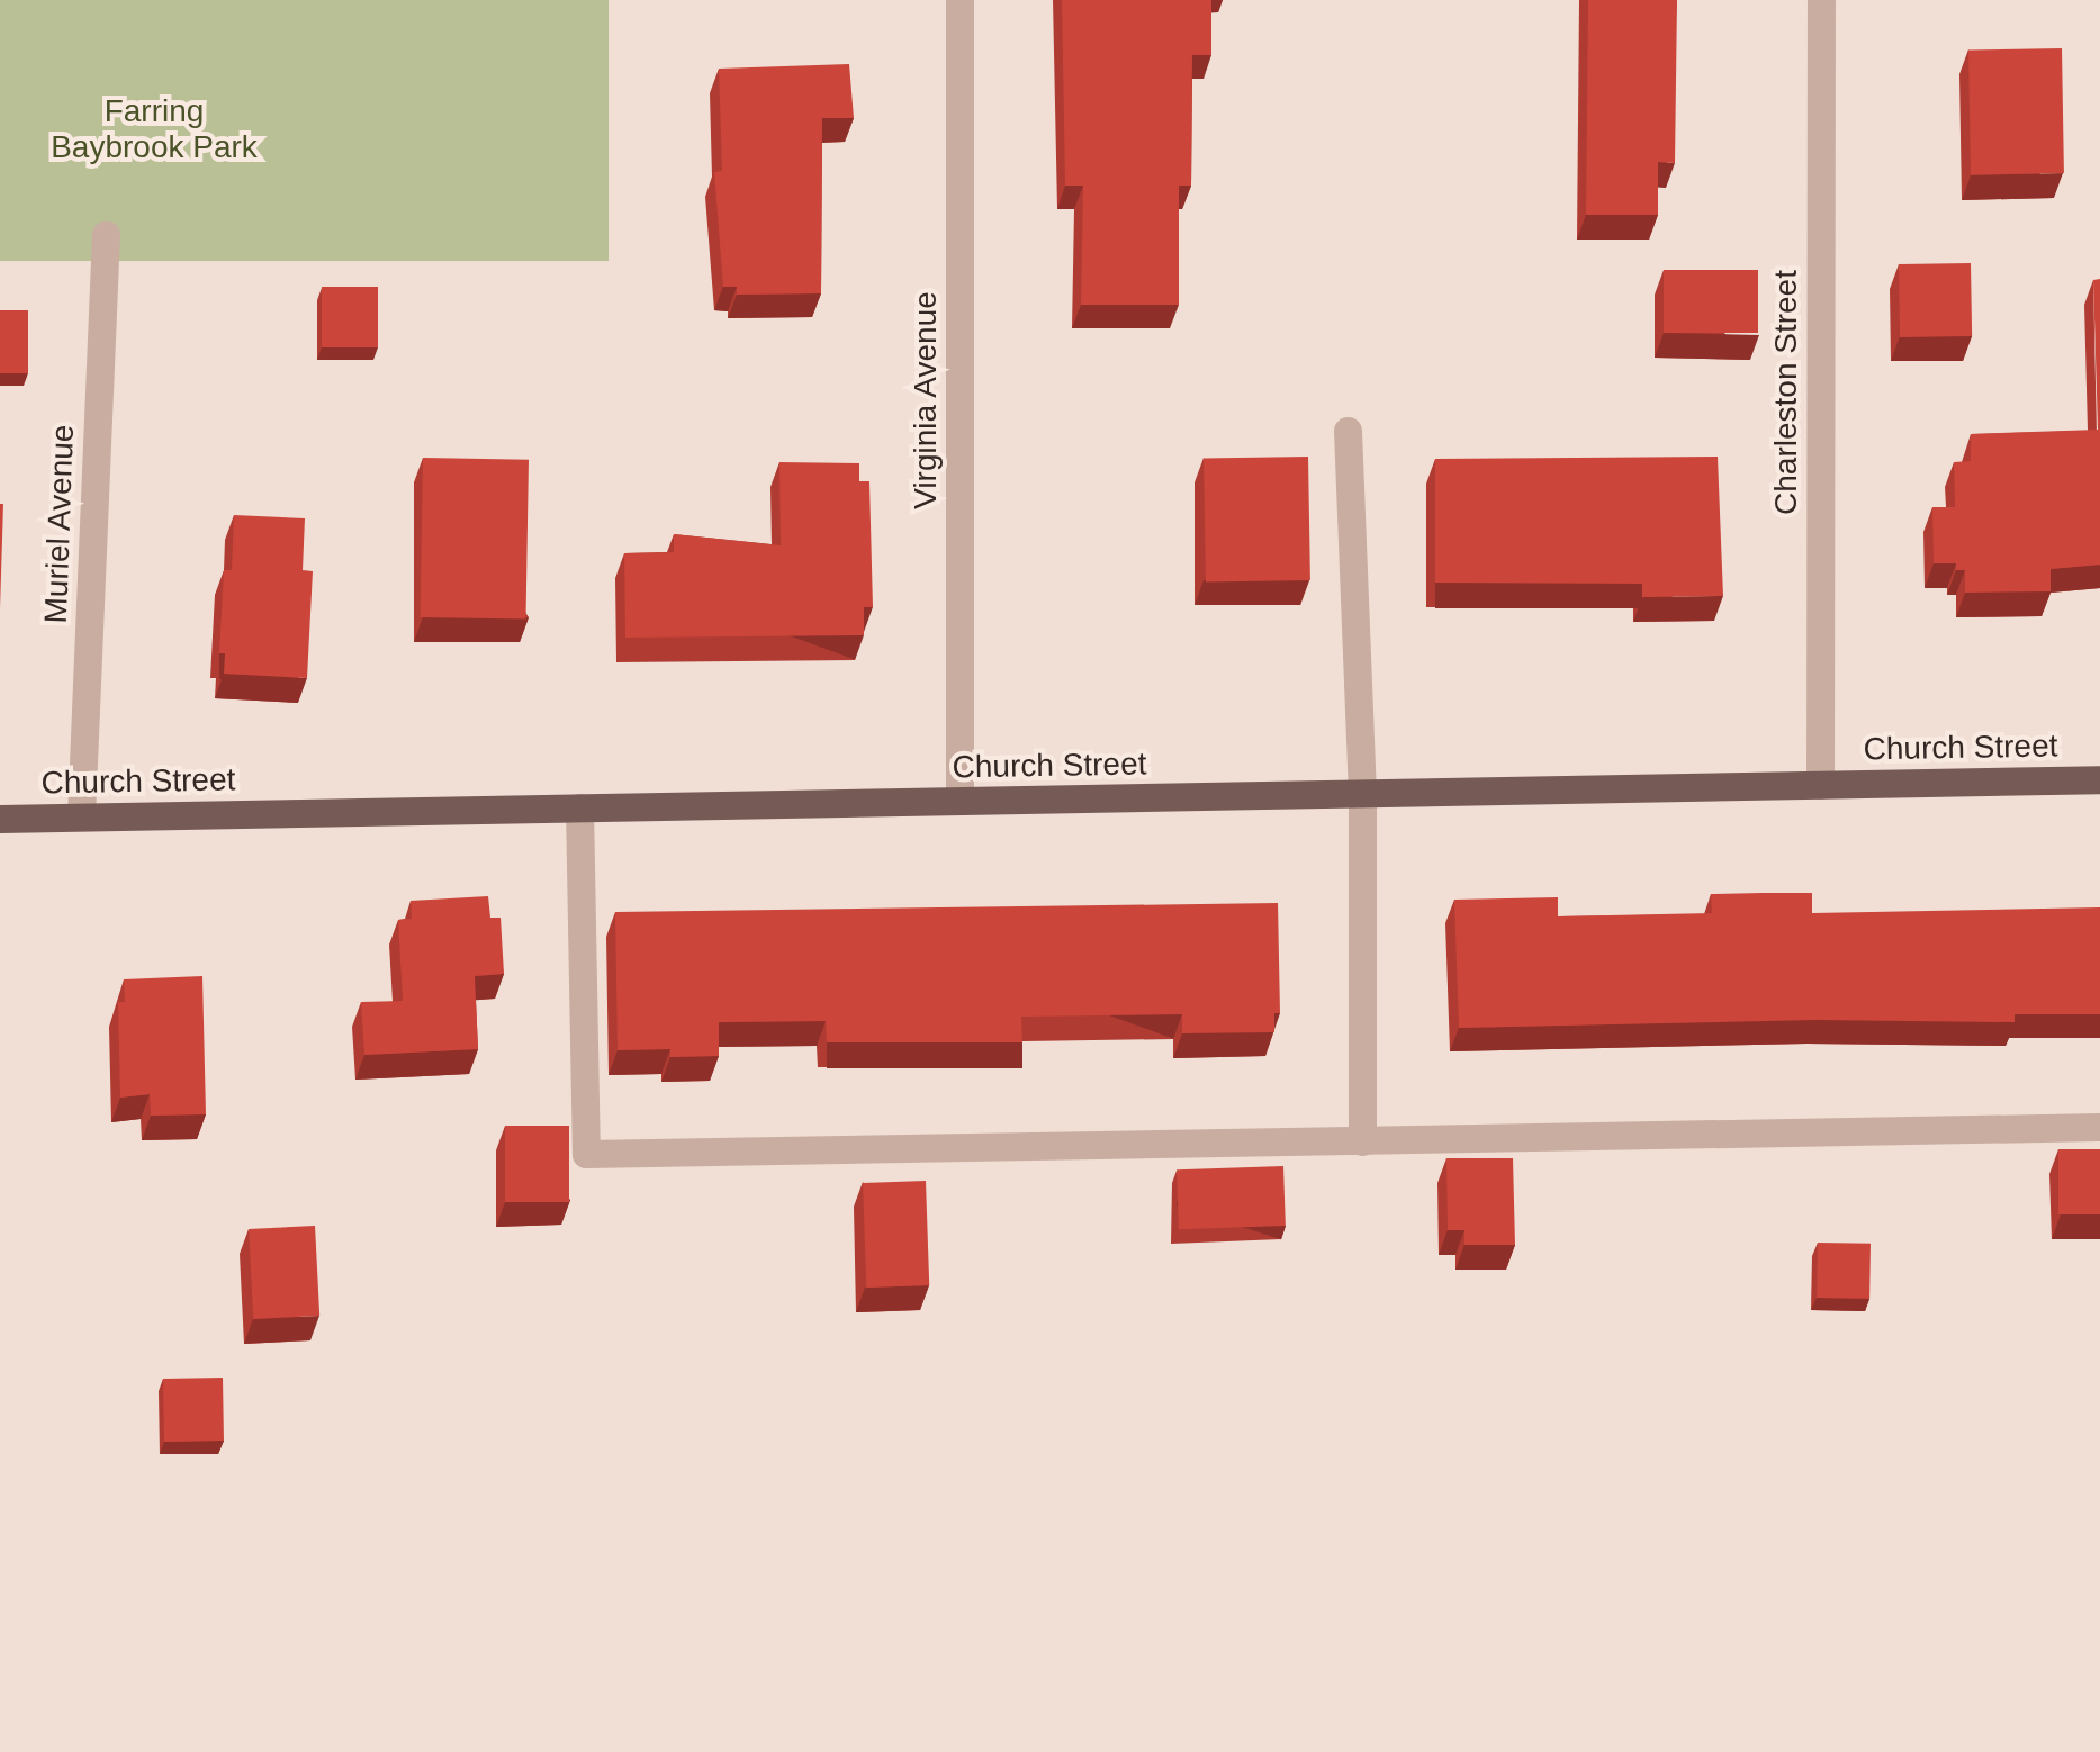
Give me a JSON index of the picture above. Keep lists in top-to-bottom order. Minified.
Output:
{"streets":{"main road":["Church Street"],"street":["Charleston Street","Virginia Avenue","Muriel Avenue"]},"crossings":[["Charleston Street","Church Street"],["Virginia Avenue","Church Street"],["Muriel Avenue","Church Street"]],"parks":["Farring Baybrook Park"]}
